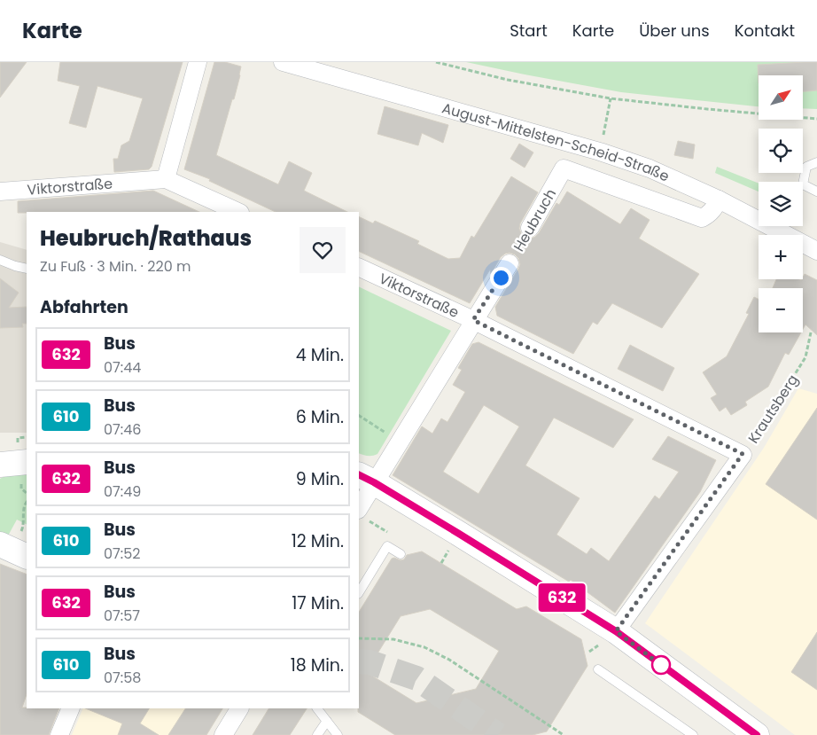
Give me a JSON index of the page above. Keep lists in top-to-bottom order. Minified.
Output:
{"streets":{"street":["August-Mittelsten-Scheid-Straße","Viktorstraße","Heubruch","Krautsberg"]},"crossings":[["August-Mittelsten-Scheid-Straße","Heubruch"],["Viktorstraße","Heubruch"],["Viktorstraße","Krautsberg"]],"lines":["bus line 632"],"north":"top right","page":{"header":"Karte","nav":["Start","Karte","Über uns","Kontakt"],"on_map":"632","map_buttons":["+","−"],"heading":[["Heubruch/Rathaus","Zu Fuß · 3 Min. · 220 m"],"Abfahrten"],"list":[{"mark":"632","name":"Bus","note":"07:44","value":"4 Min."},{"mark":"610","name":"Bus","note":"07:46","value":"6 Min."},{"mark":"632","name":"Bus","note":"07:49","value":"9 Min."},{"mark":"610","name":"Bus","note":"07:52","value":"12 Min."},{"mark":"632","name":"Bus","note":"07:57","value":"17 Min."},{"mark":"610","name":"Bus","note":"07:58","value":"18 Min."}]}}
